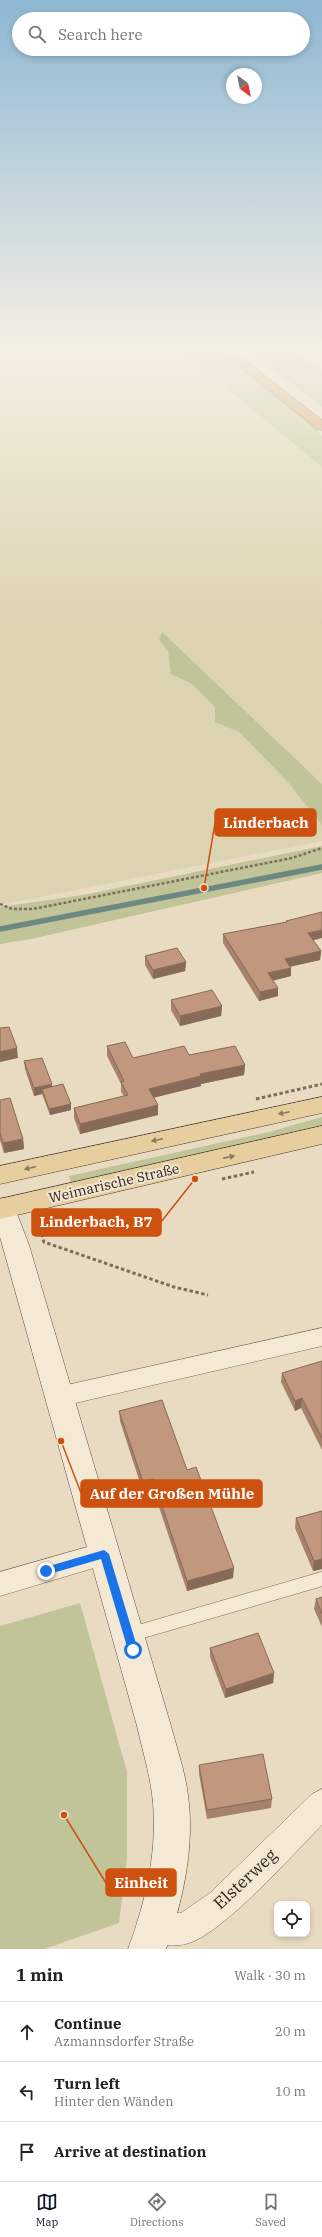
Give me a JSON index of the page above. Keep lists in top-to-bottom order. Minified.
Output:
{"streets":{"main road":["Weimarische Straße"],"street":["Elsterweg"]},"places":["Linderbach","Linderbach, B7","Auf der Großen Mühle","Einheit"],"north":"bottom right","page":{"search":"Search here","heading":["1 min","Walk · 30 m"],"list":[["Continue","Azmannsdorfer Straße","20 m"],["Turn left","Hinter den Wänden","10 m"],"Arrive at destination"],"nav":["Map","Directions","Saved"]}}
